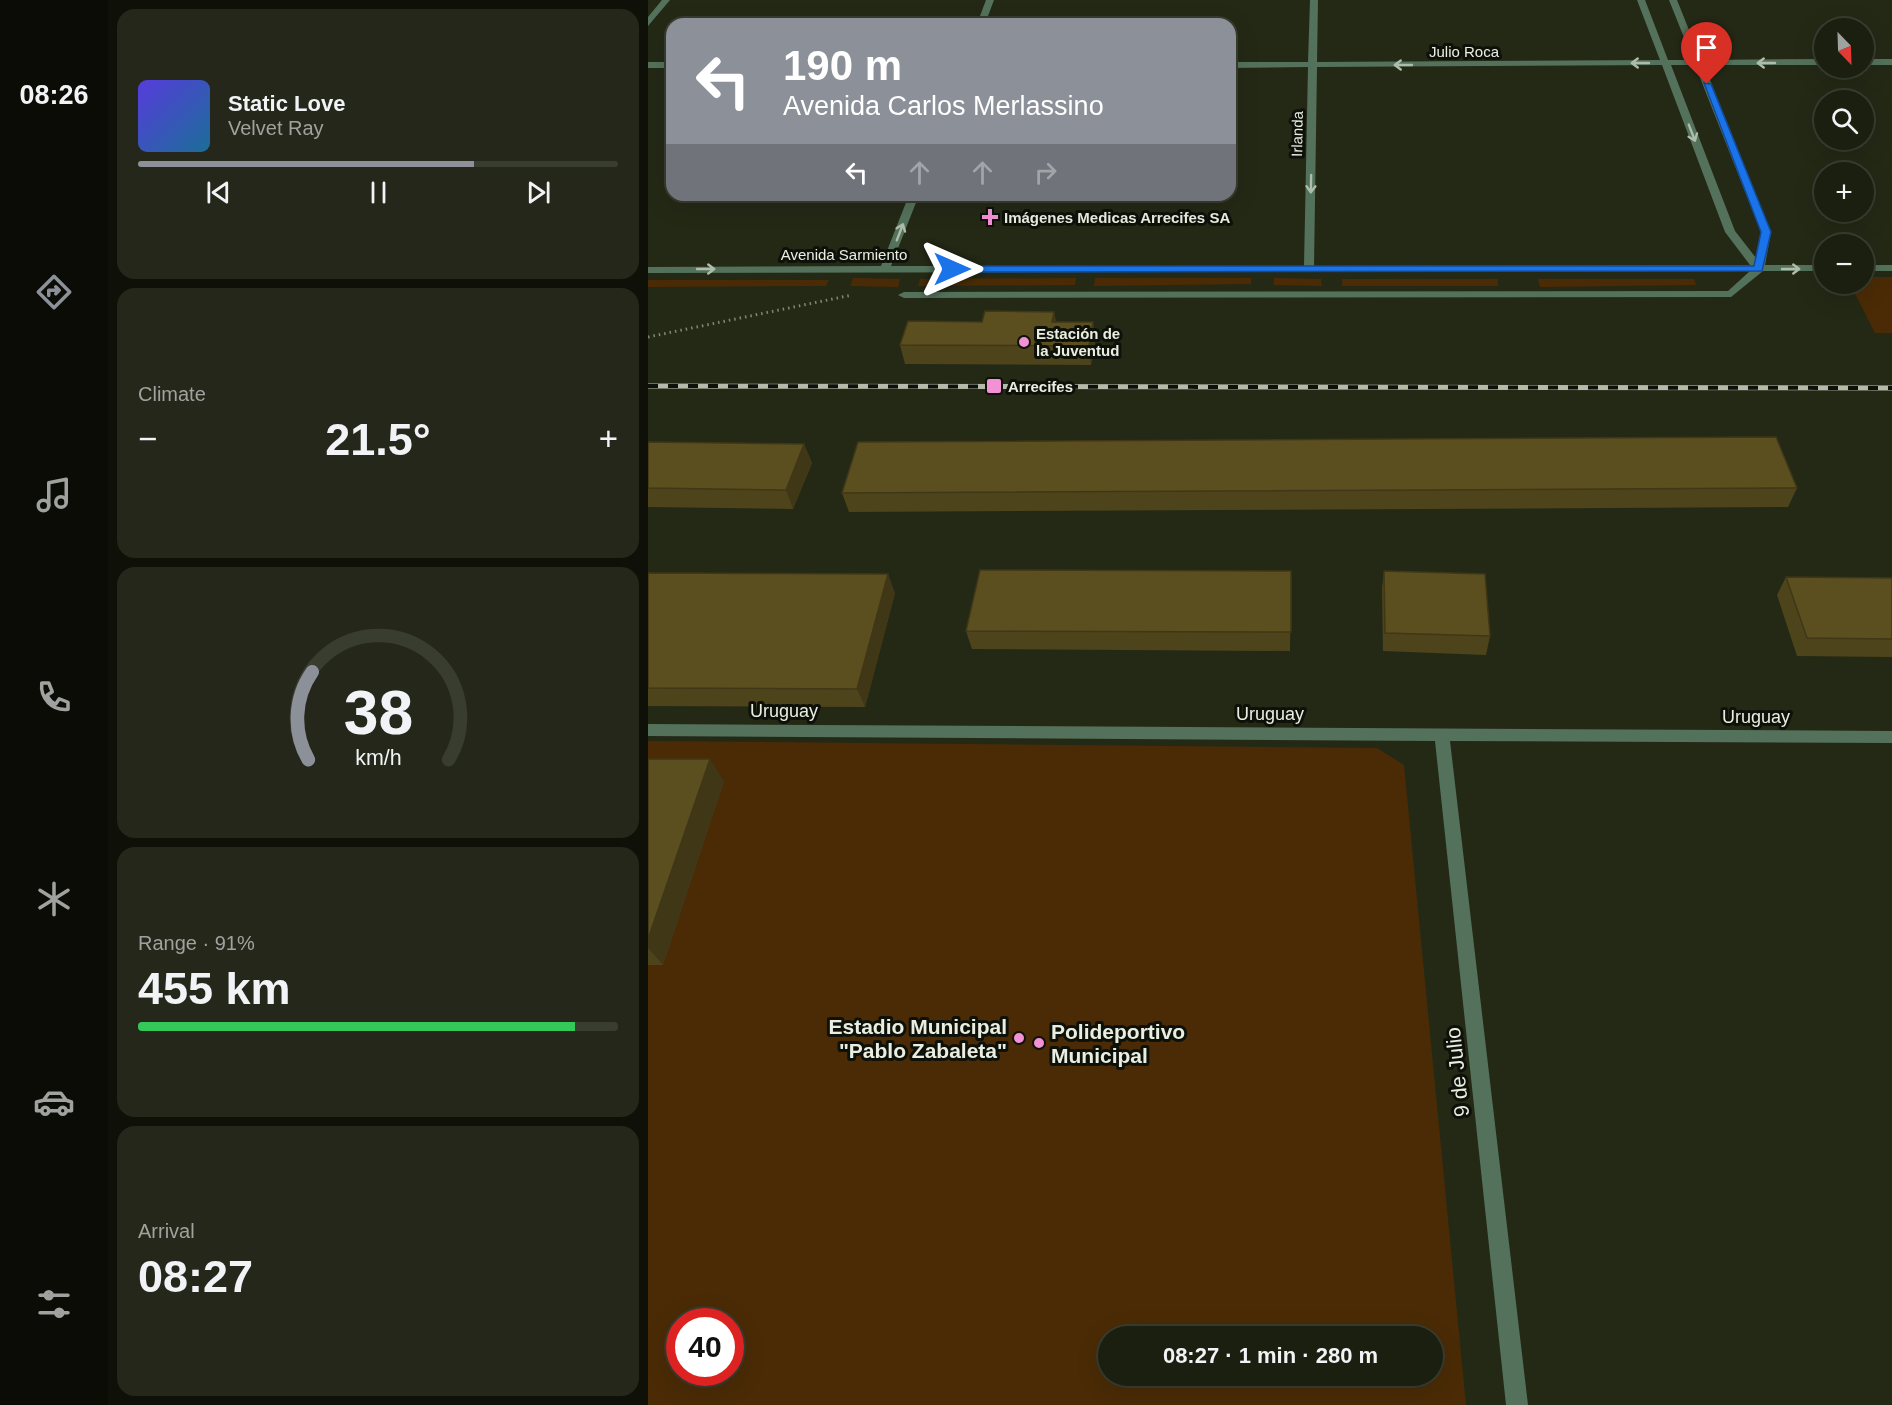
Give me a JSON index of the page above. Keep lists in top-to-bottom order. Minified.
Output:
{"streets":{"street":["Julio Roca","Irlanda","Avenida Sarmiento","Uruguay","9 de Julio"]},"crossings":[["Julio Roca","Irlanda"],["Irlanda","Avenida Sarmiento"],["Uruguay","9 de Julio"]],"one_way":["Julio Roca","Irlanda"],"places":{"health":["Imágenes Medicas Arrecifes SA"],"other":["Estación de la Juventud","Estadio Municipal \"Pablo Zabaleta\"","Polideportivo Municipal"],"transit":["Arrecifes"]},"north":"bottom right","page":{"tabs":"08:26","map_buttons":["+","−"],"turn":["190 m","Avenida Carlos Merlassino"],"song":["Static Love","Velvet Ray"],"tile":["Climate",["Range · 91%","455 km"],["Arrival","08:27"]],"heat":["−","21.5°","+"],"limit":"40","trip":"08:27 · 1 min · 280 m","gauge":["38","km/h"]}}
